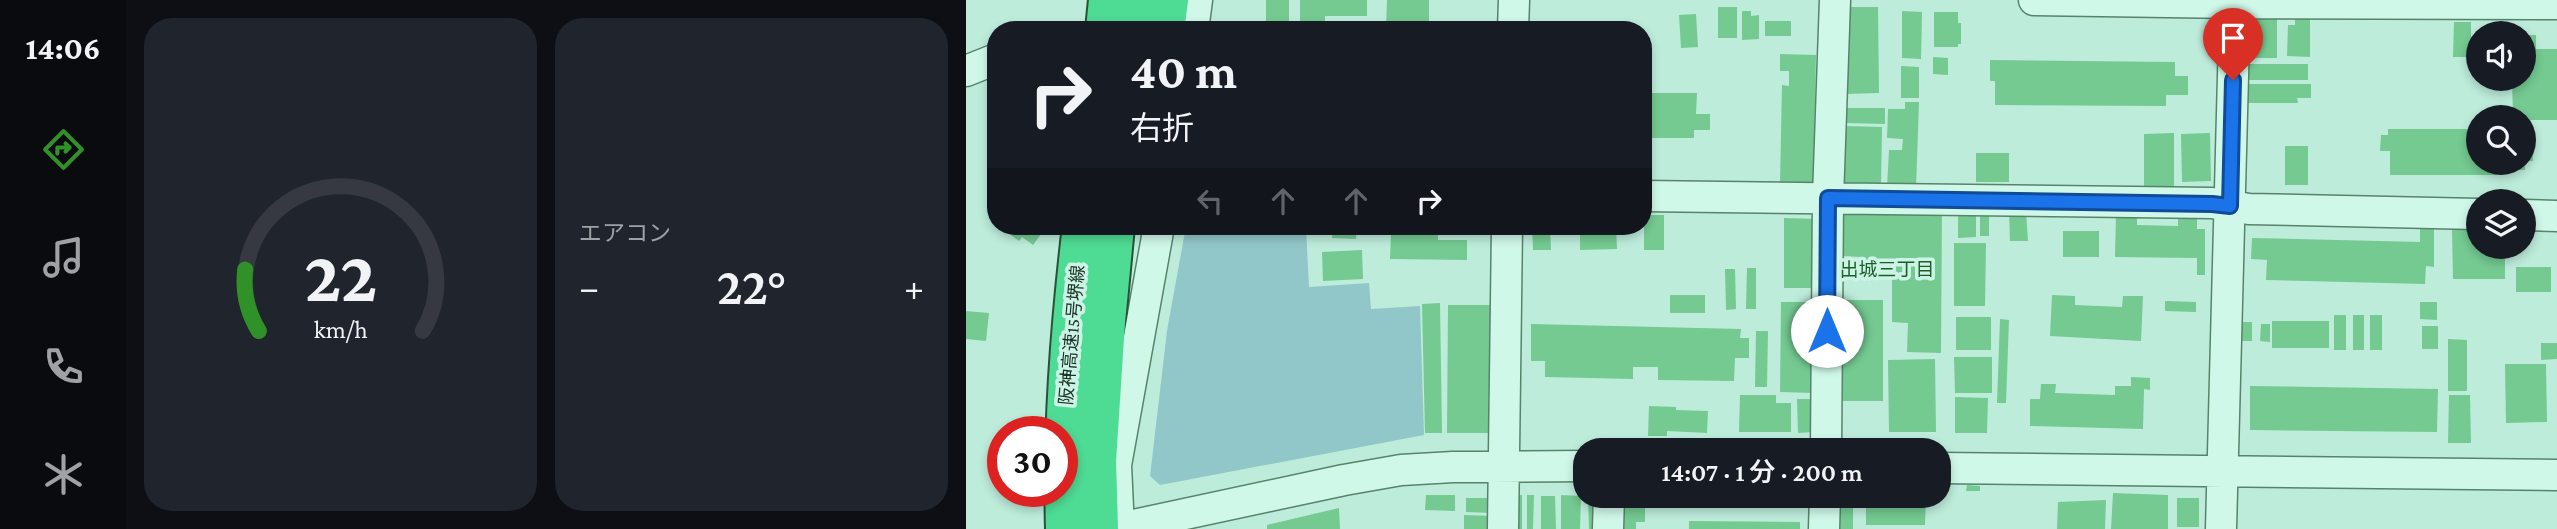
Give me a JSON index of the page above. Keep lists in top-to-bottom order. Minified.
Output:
{"streets":{"highway":["阪神高速15号堺線"]},"districts":["出城三丁目"],"page":{"tabs":"14:06","tile":"エアコン","turn":["40 m","右折"],"heat":["−","22°","+"],"limit":"30","trip":"14:07 · 1 分 · 200 m","gauge":["22","km/h"]}}
